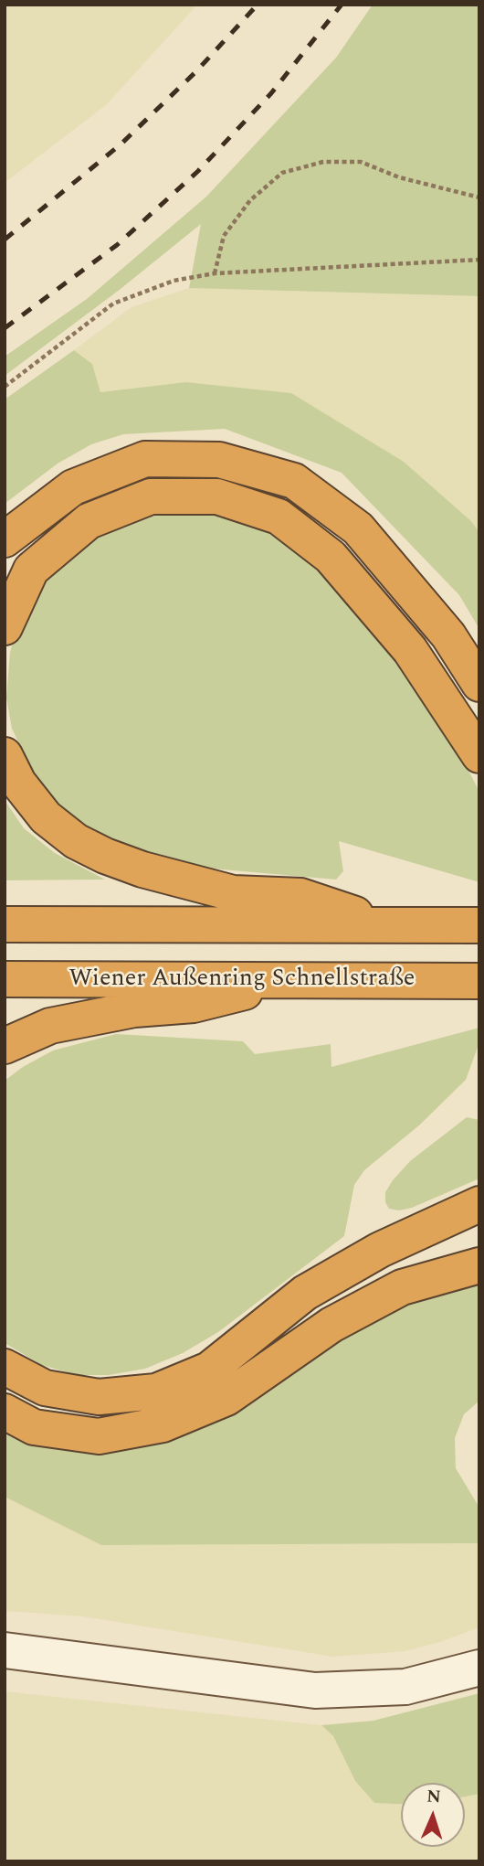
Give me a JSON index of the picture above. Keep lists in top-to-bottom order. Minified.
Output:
{"streets":{"highway":["Wiener Außenring Schnellstraße"]},"north":"top"}
